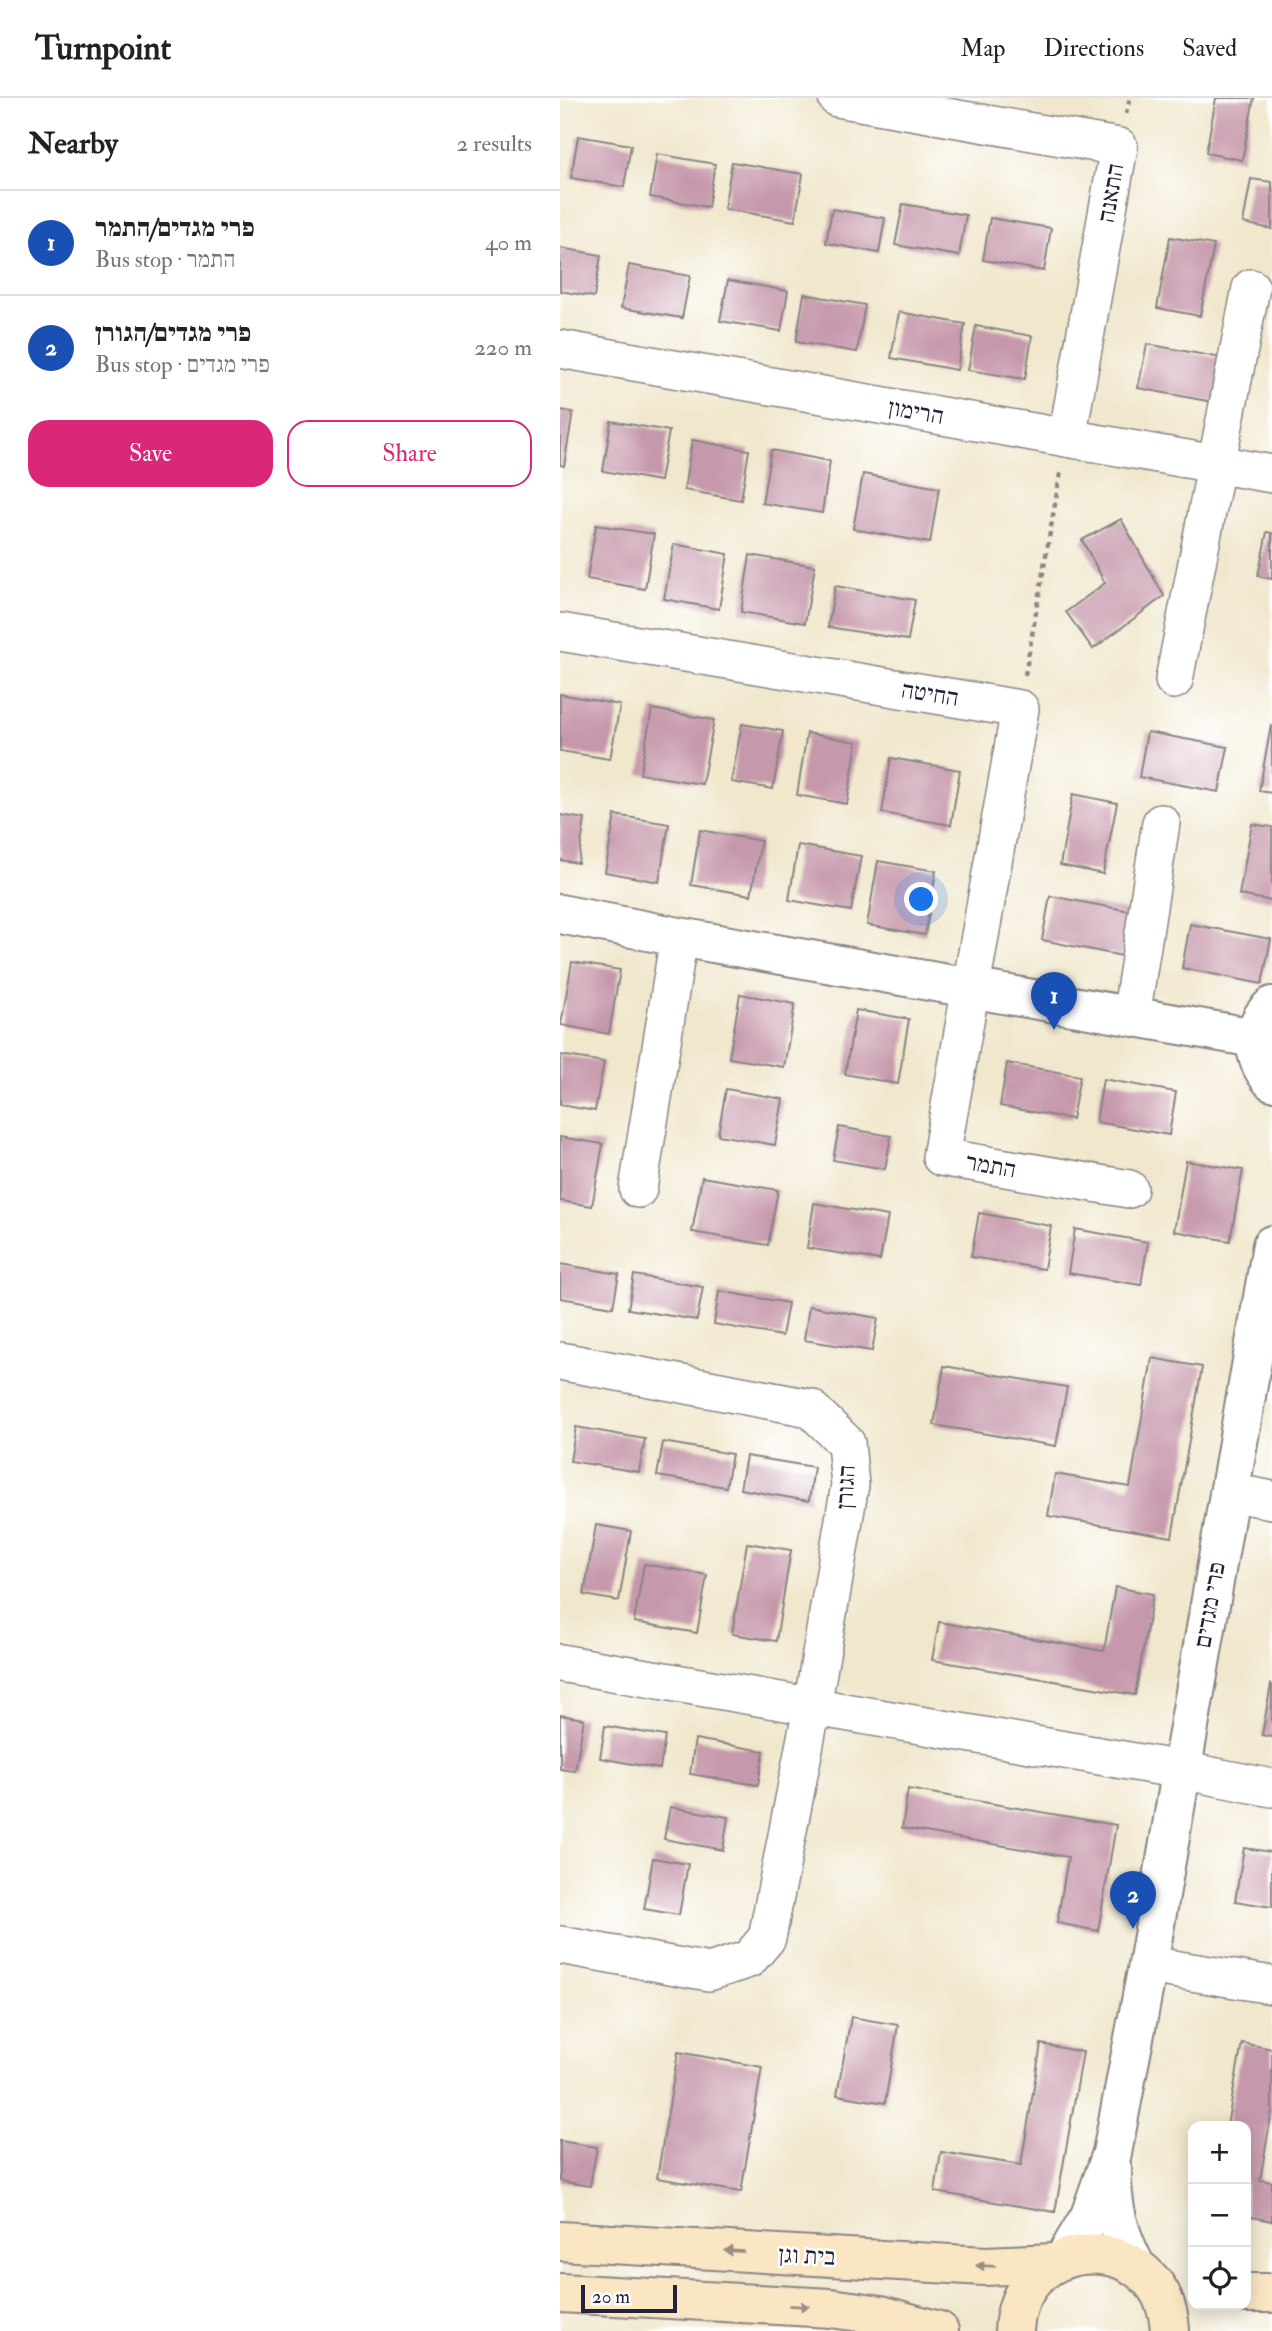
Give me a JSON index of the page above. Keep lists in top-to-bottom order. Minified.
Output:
{"streets":{"main road":["בית וגן"],"street":["התאנה","הרימון","החיטה","התמר","הגורן","פרי מגדים"]},"crossings":[["התאנה","הרימון"],["פרי מגדים","בית וגן"]],"scale_bar":"20 m","page":{"header":"Turnpoint","nav":["Map","Directions","Saved"],"heading":["Nearby","2 results"],"list":[{"mark":"1","name":"פרי מגדים/התמר","note":"Bus stop · התמר","value":"40 m"},{"mark":"2","name":"פרי מגדים/הגורן","note":"Bus stop · פרי מגדים","value":"220 m"}],"buttons":["Save","Share"],"pins":["1","2"],"map_buttons":["+","−"],"scale":"20 m"}}
